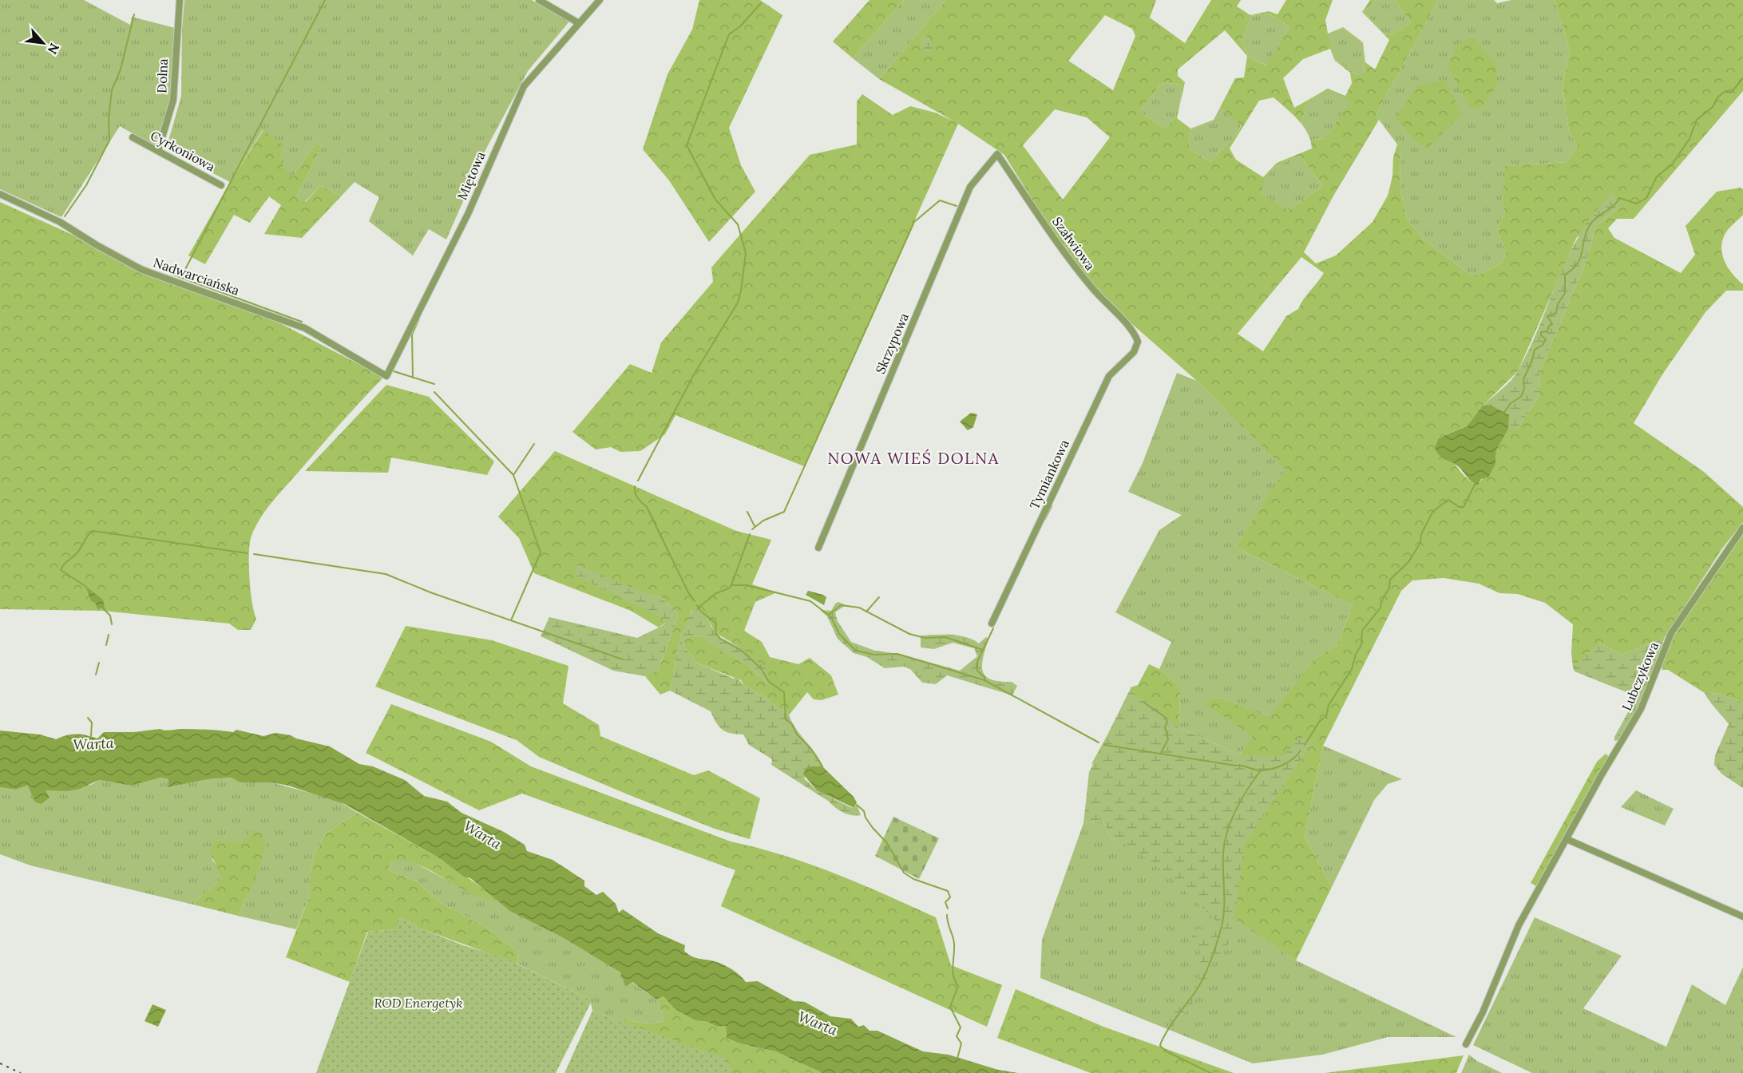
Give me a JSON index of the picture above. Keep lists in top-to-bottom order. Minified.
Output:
{"streets":{"street":["Dolna","Cyrkoniowa","Miętowa","Szałwiowa","Nadwarciańska","Skrzypowa","Tymiankowa","Lubczykowa"]},"crossings":[["Dolna","Cyrkoniowa"],["Miętowa","Nadwarciańska"],["Szałwiowa","Skrzypowa"],["Szałwiowa","Tymiankowa"]],"districts":["NOWA WIEŚ DOLNA"],"water":["Warta"],"parks":["ROD Energetyk"],"north":"bottom right"}
